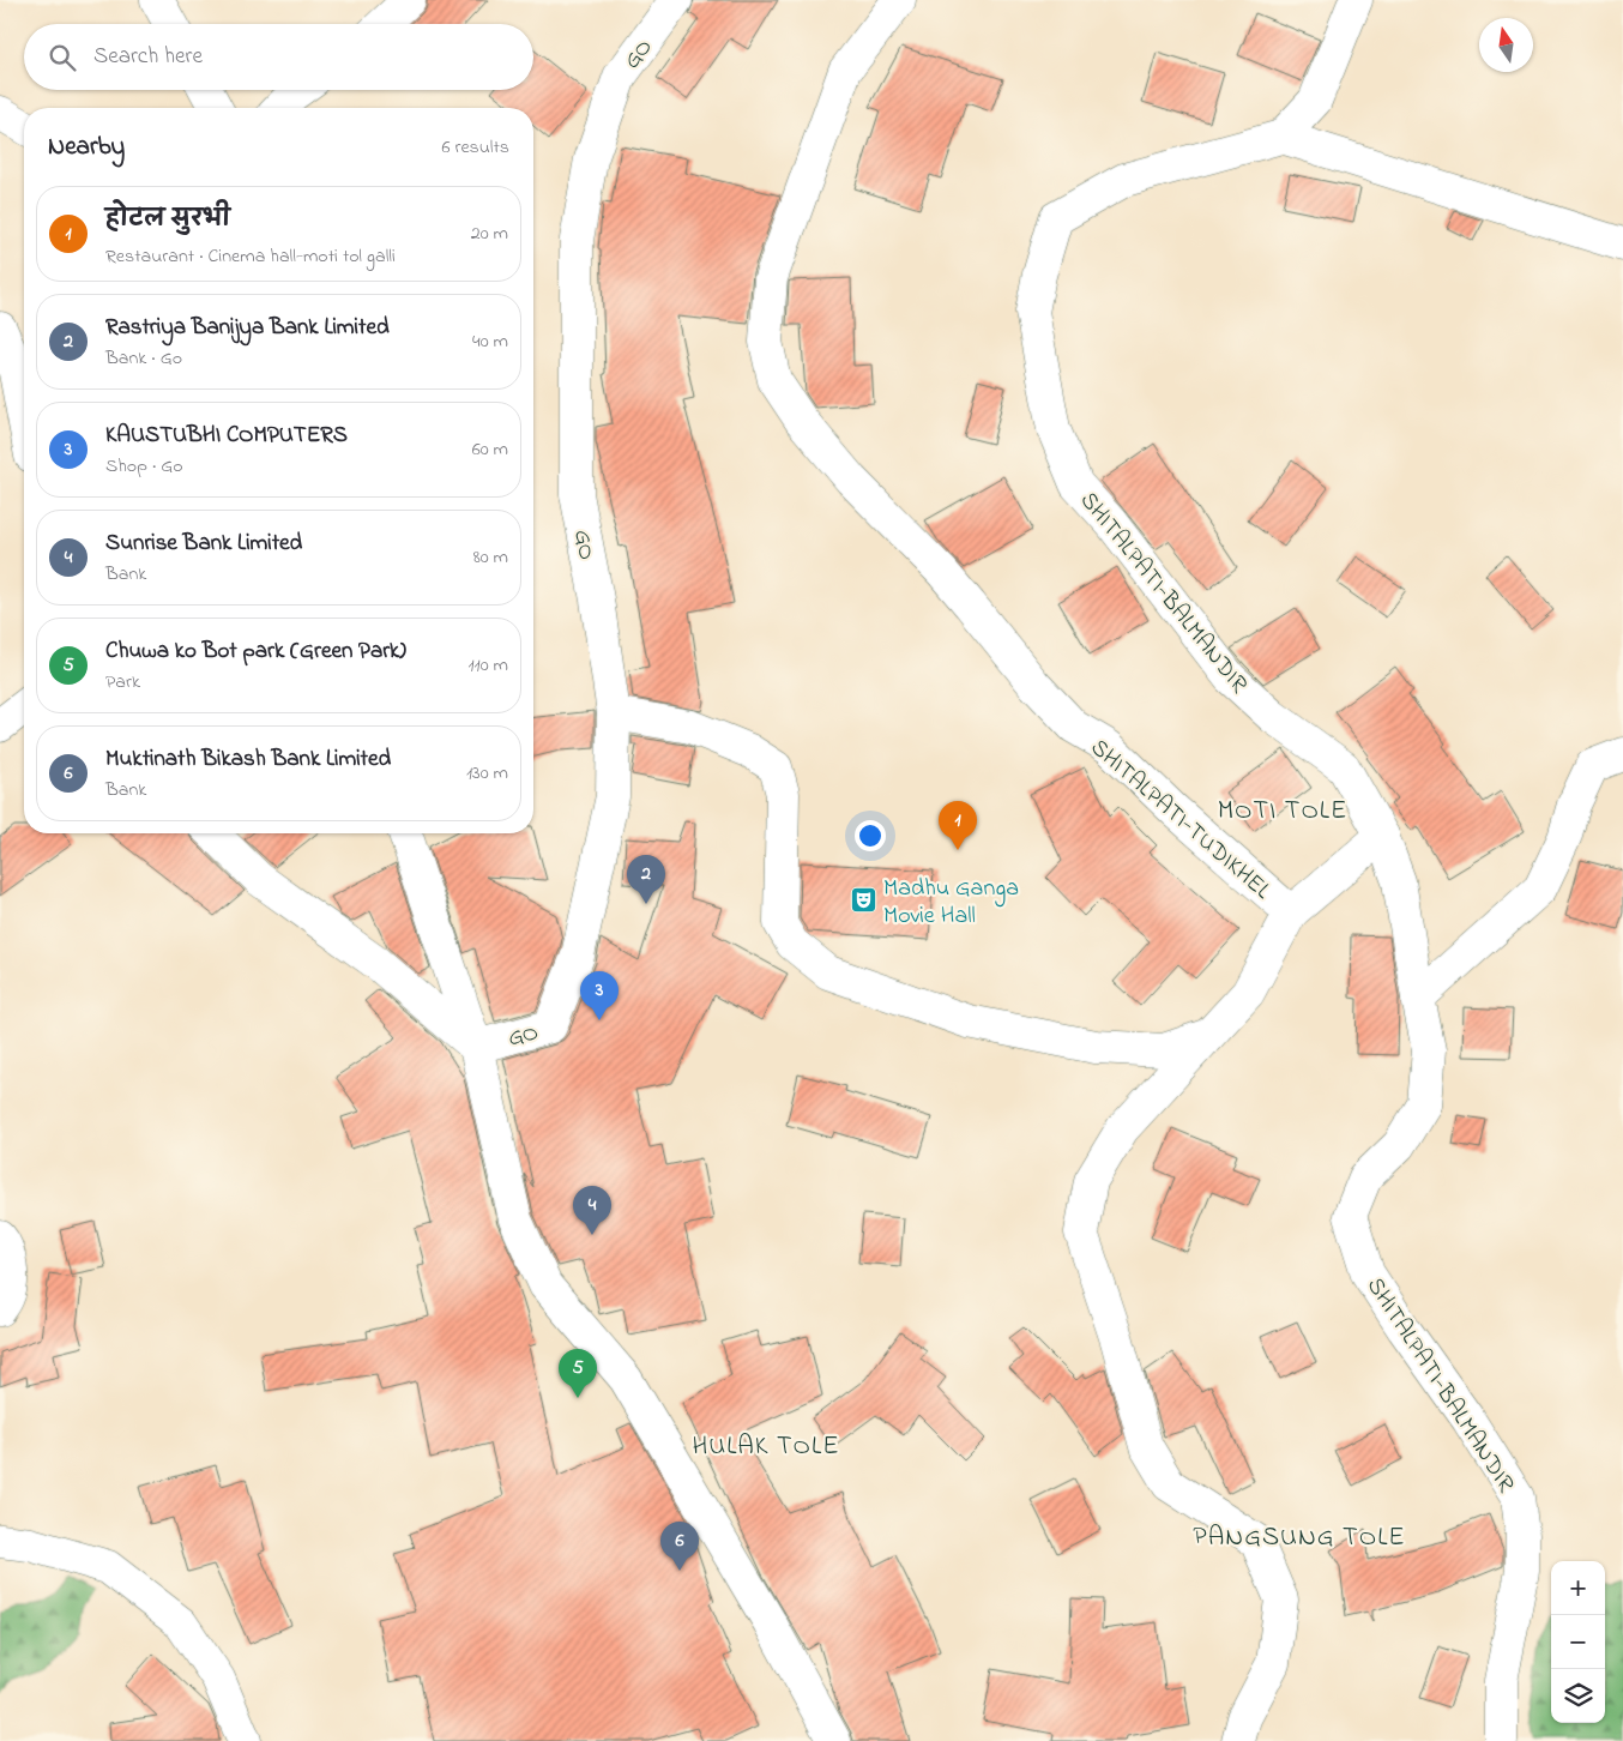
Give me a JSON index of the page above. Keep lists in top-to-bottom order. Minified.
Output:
{"streets":{"street":["GO","SHITALPATI-BALMANDIR","SHITALPATI-TUDIKHEL"]},"districts":["MOTI TOLE","HULAK TOLE","PANGSUNG TOLE"],"places":{"theatre":["Madhu Ganga Movie Hall"]},"north":"top","page":{"search":"Search here","heading":["Nearby","6 results"],"list":[{"mark":"1","name":"होटल सुरभी","note":"Restaurant · Cinema hall-moti tol galli","value":"20 m"},{"mark":"2","name":"Rastriya Banijya Bank Limited","note":"Bank · Go","value":"40 m"},{"mark":"3","name":"KAUSTUBHI COMPUTERS","note":"Shop · Go","value":"60 m"},{"mark":"4","name":"Sunrise Bank Limited","note":"Bank","value":"80 m"},{"mark":"5","name":"Chuwa ko Bot park (Green Park)","note":"Park","value":"110 m"},{"mark":"6","name":"Muktinath Bikash Bank Limited","note":"Bank","value":"130 m"}],"pins":["1","2","3","4","5","6"],"map_buttons":["+","−"]}}
